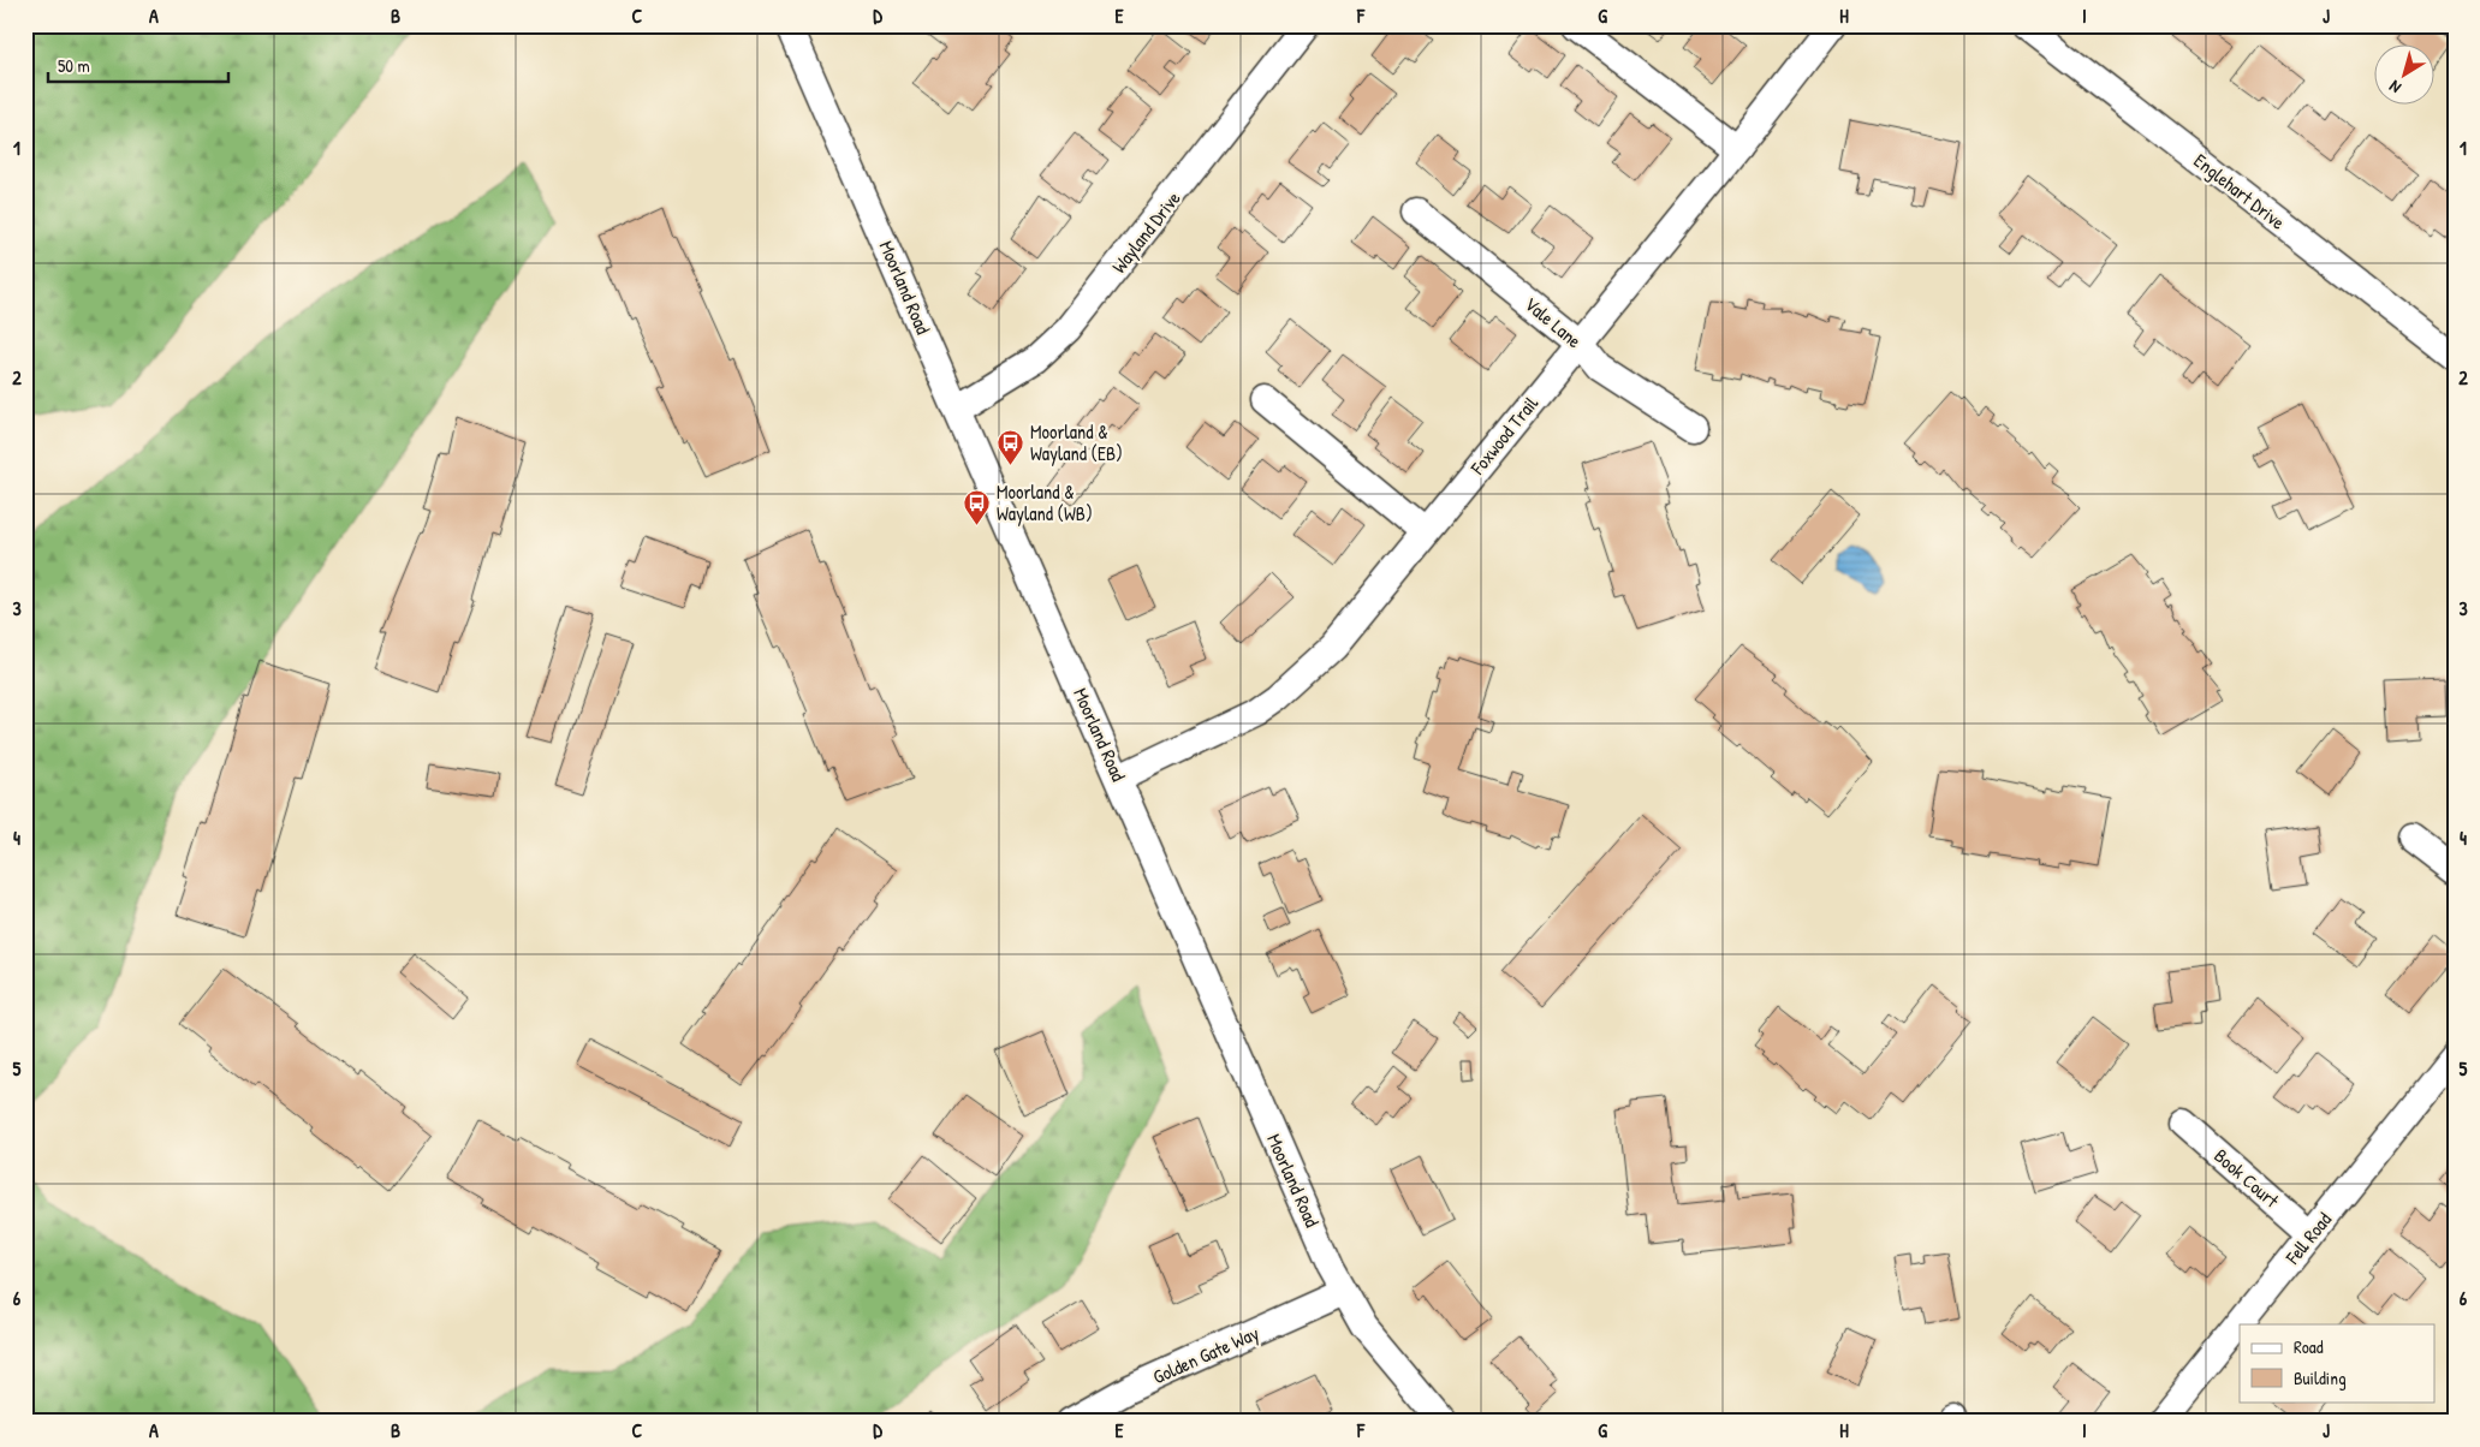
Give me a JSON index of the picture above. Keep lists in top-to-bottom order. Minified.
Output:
{"streets":{"street":["Englehart Drive","Wayland Drive","Moorland Road","Vale Lane","Foxwood Trail","Book Court","Fell Road","Golden Gate Way"]},"crossings":[["Wayland Drive","Moorland Road"],["Moorland Road","Foxwood Trail"],["Moorland Road","Golden Gate Way"],["Vale Lane","Foxwood Trail"],["Book Court","Fell Road"]],"places":{"bus stop":["Moorland & Wayland (EB)","Moorland & Wayland (WB)"]},"legend":["Road","Building"],"scale_bar":"50 m","north":"bottom left","grid":{"columns":["A","B","C","D","E","F","G","H","I","J"],"rows":["1","2","3","4","5","6"]}}
